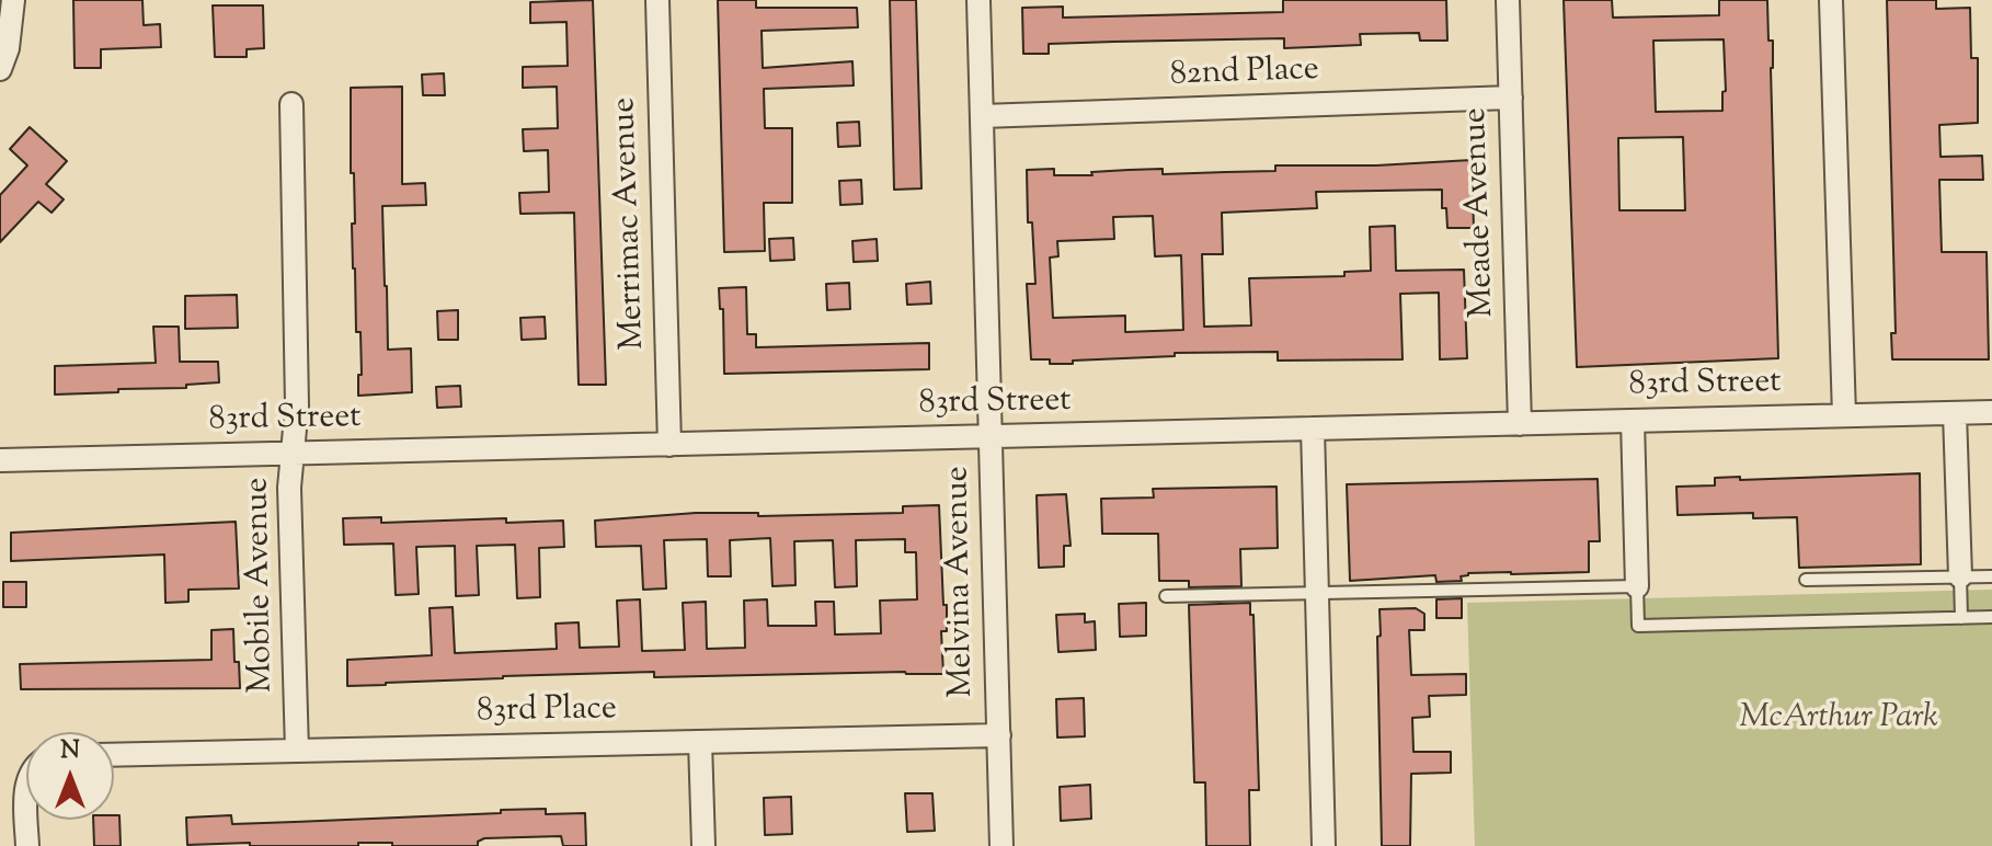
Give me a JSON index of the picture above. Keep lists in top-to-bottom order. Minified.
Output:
{"streets":{"street":["82nd Place","Meade Avenue","Merrimac Avenue","83rd Street","Melvina Avenue","Mobile Avenue","83rd Place"]},"crossings":[["82nd Place","Meade Avenue"],["82nd Place","Melvina Avenue"],["Meade Avenue","83rd Street"],["Merrimac Avenue","83rd Street"],["83rd Street","Melvina Avenue"],["83rd Street","Mobile Avenue"],["Melvina Avenue","83rd Place"],["Mobile Avenue","83rd Place"]],"parks":["McArthur Park"],"north":"top"}
